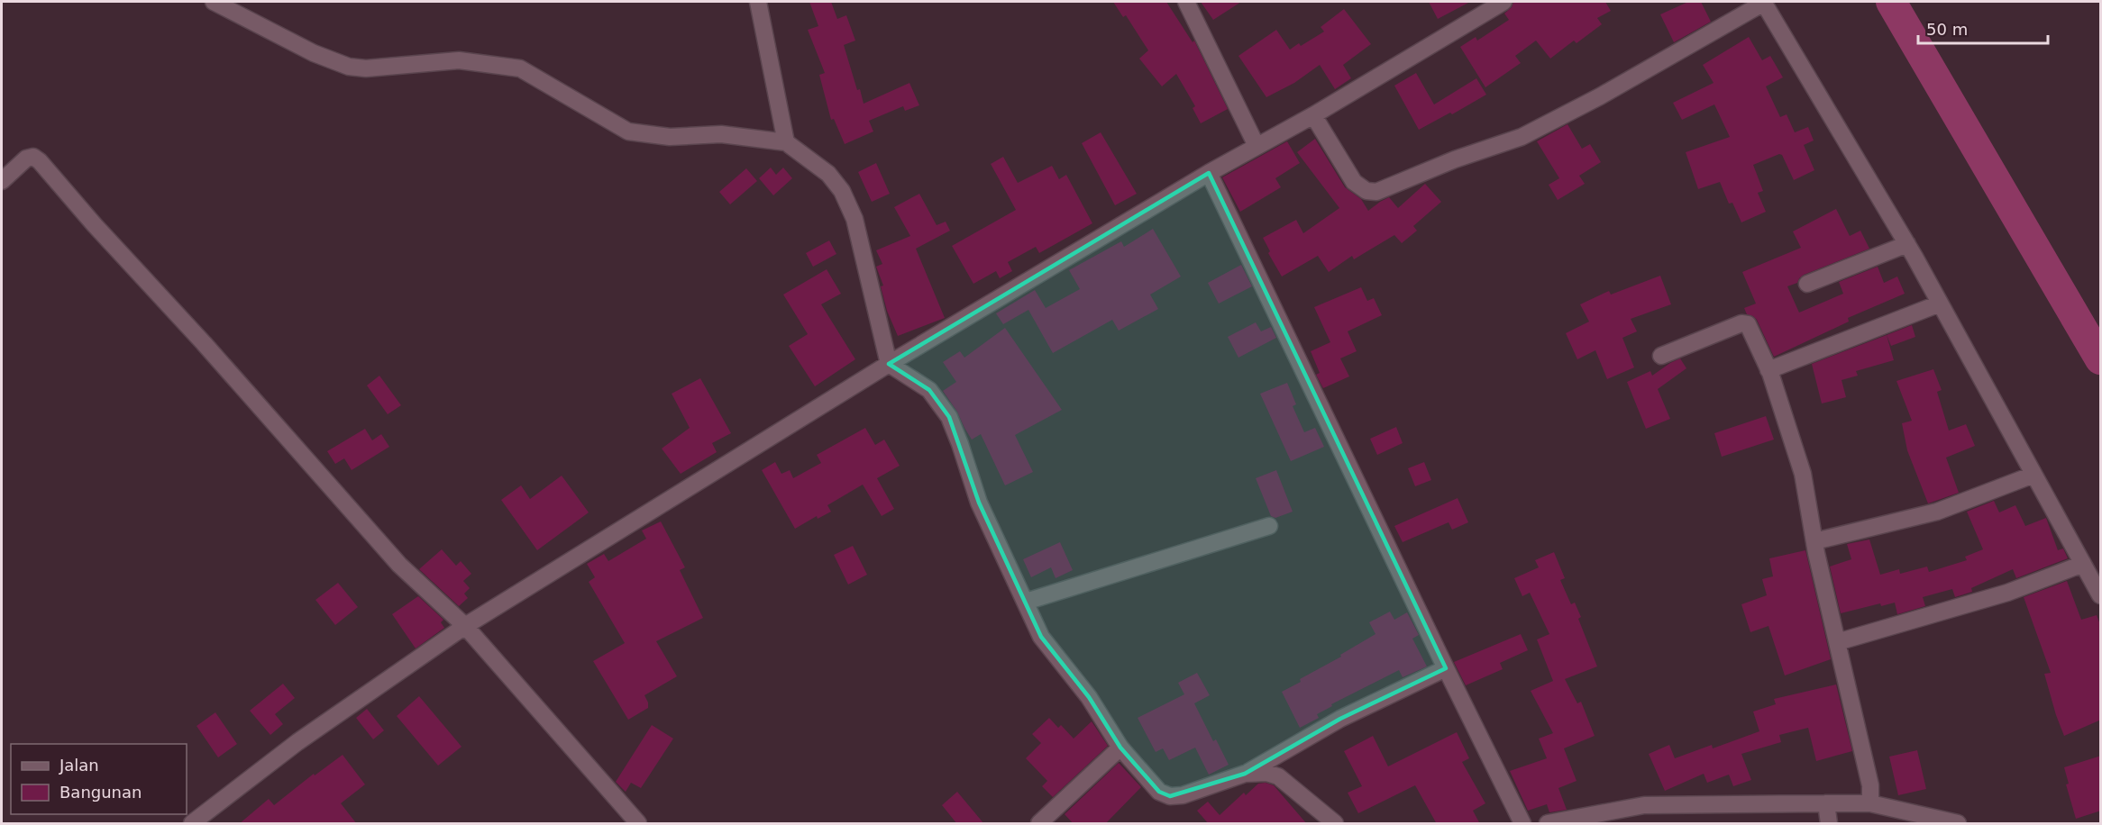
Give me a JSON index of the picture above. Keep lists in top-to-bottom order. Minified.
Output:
{"legend":["Jalan","Bangunan"],"scale_bar":"50 m"}
